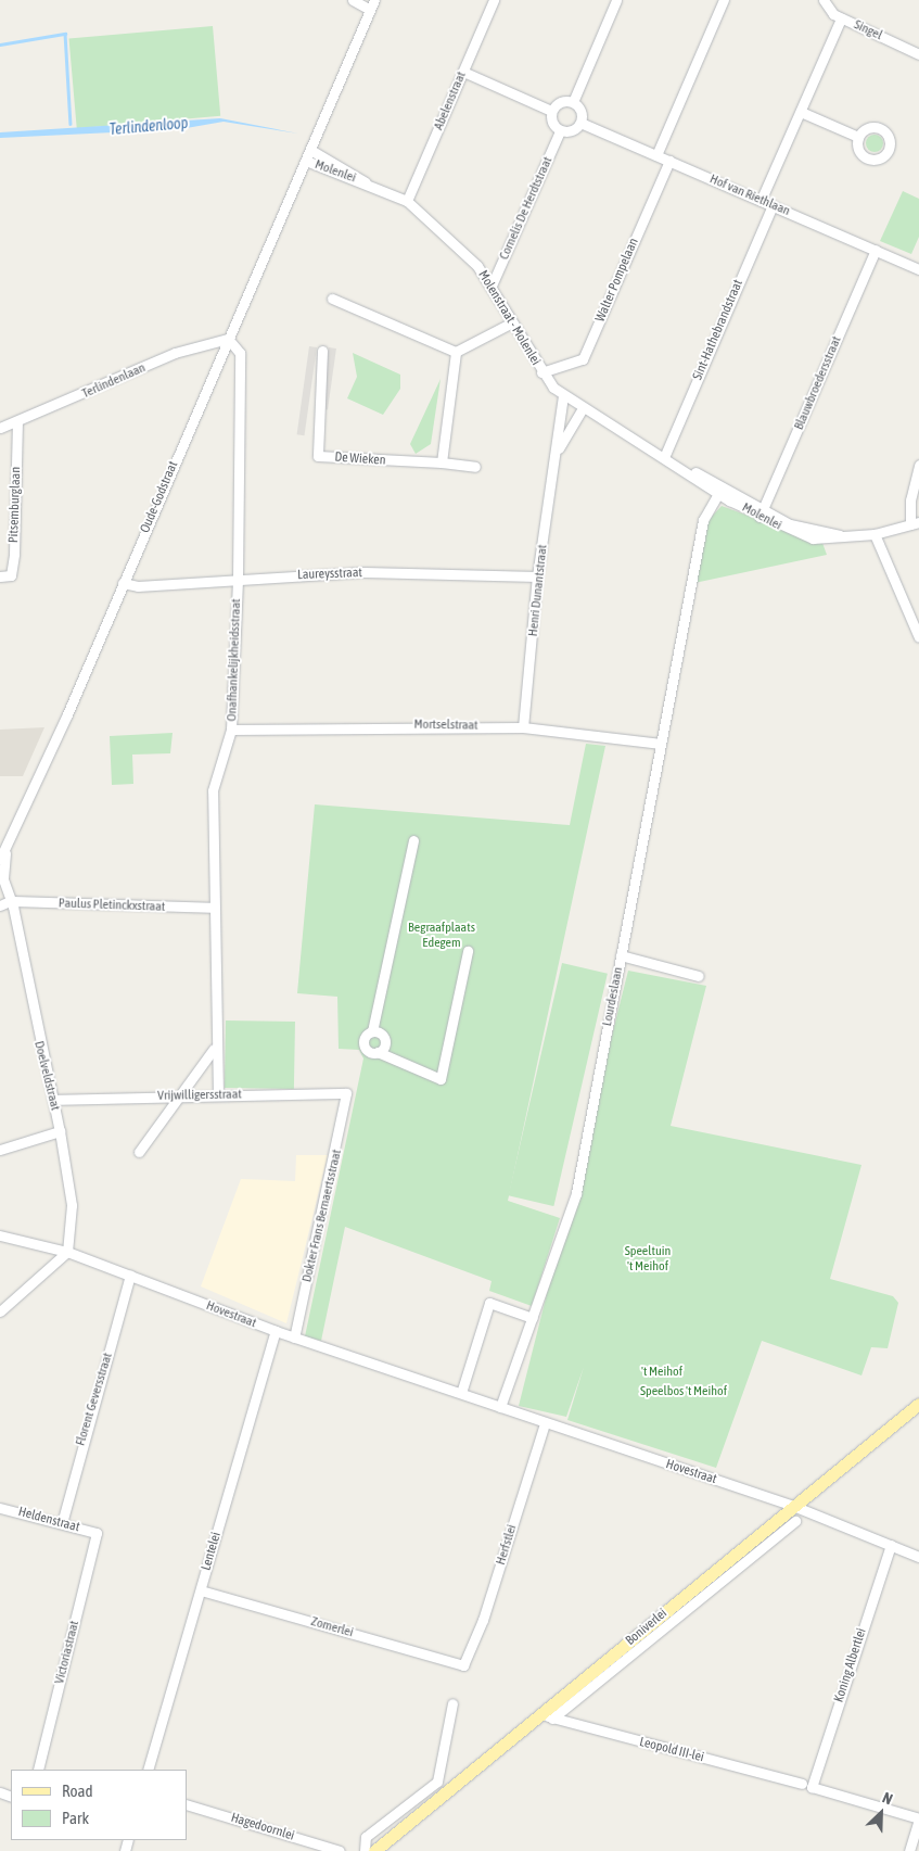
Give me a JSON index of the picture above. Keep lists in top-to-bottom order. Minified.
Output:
{"streets":{"main road":["Boniverlei"],"street":["Singel","Abelenstraat","Molenlei","Hof van Riethlaan","Cornelis De Herdtstraat","Walter Pompelaan","Molenstraat - Molenlei","Sint-Hathebrandstraat","Terlindenlaan","Blauwbroedersstraat","De Wieken","Oude-Godstraat","Pitsemburglaan","Laureysstraat","Henri Dunantstraat","Onafhankelijkheidsstraat","Mortselstraat","Paulus Pletinckxstraat","Lourdeslaan","Doelveldstraat","Vrijwilligersstraat","Dokter Frans Bernaertsstraat","Hovestraat","Florent Geversstraat","Heldenstraat","Herfstlei","Lentelei","Zomerlei","Victoriastraat","Koning Albertlei","Leopold III-lei","Hagedoornlei"]},"crossings":[["Abelenstraat","Molenstraat - Molenlei"],["Molenlei","Molenstraat - Molenlei"],["Molenlei","Blauwbroedersstraat"],["Molenlei","Oude-Godstraat"],["Molenlei","Lourdeslaan"],["Hof van Riethlaan","Cornelis De Herdtstraat"],["Hof van Riethlaan","Walter Pompelaan"],["Hof van Riethlaan","Sint-Hathebrandstraat"],["Hof van Riethlaan","Blauwbroedersstraat"],["Cornelis De Herdtstraat","Molenstraat - Molenlei"],["Walter Pompelaan","Molenstraat - Molenlei"],["Molenstraat - Molenlei","Sint-Hathebrandstraat"],["Molenstraat - Molenlei","Henri Dunantstraat"],["Terlindenlaan","Oude-Godstraat"],["Terlindenlaan","Pitsemburglaan"],["Terlindenlaan","Onafhankelijkheidsstraat"],["Oude-Godstraat","Laureysstraat"],["Oude-Godstraat","Onafhankelijkheidsstraat"],["Oude-Godstraat","Paulus Pletinckxstraat"],["Oude-Godstraat","Doelveldstraat"],["Laureysstraat","Henri Dunantstraat"],["Laureysstraat","Onafhankelijkheidsstraat"],["Henri Dunantstraat","Mortselstraat"],["Onafhankelijkheidsstraat","Mortselstraat"],["Onafhankelijkheidsstraat","Paulus Pletinckxstraat"],["Onafhankelijkheidsstraat","Vrijwilligersstraat"],["Mortselstraat","Lourdeslaan"],["Paulus Pletinckxstraat","Doelveldstraat"],["Lourdeslaan","Hovestraat"],["Doelveldstraat","Vrijwilligersstraat"],["Doelveldstraat","Hovestraat"],["Vrijwilligersstraat","Dokter Frans Bernaertsstraat"],["Dokter Frans Bernaertsstraat","Hovestraat"],["Hovestraat","Florent Geversstraat"],["Hovestraat","Herfstlei"],["Hovestraat","Lentelei"],["Hovestraat","Boniverlei"],["Hovestraat","Koning Albertlei"],["Florent Geversstraat","Heldenstraat"],["Heldenstraat","Victoriastraat"],["Herfstlei","Zomerlei"],["Lentelei","Zomerlei"],["Boniverlei","Leopold III-lei"]],"water":["Terlindenloop"],"parks":["Begraafplaats Edegem","Speeltuin 't Meihof","'t Meihof","Speelbos 't Meihof"],"legend":["Road","Park"],"north":"top right"}
